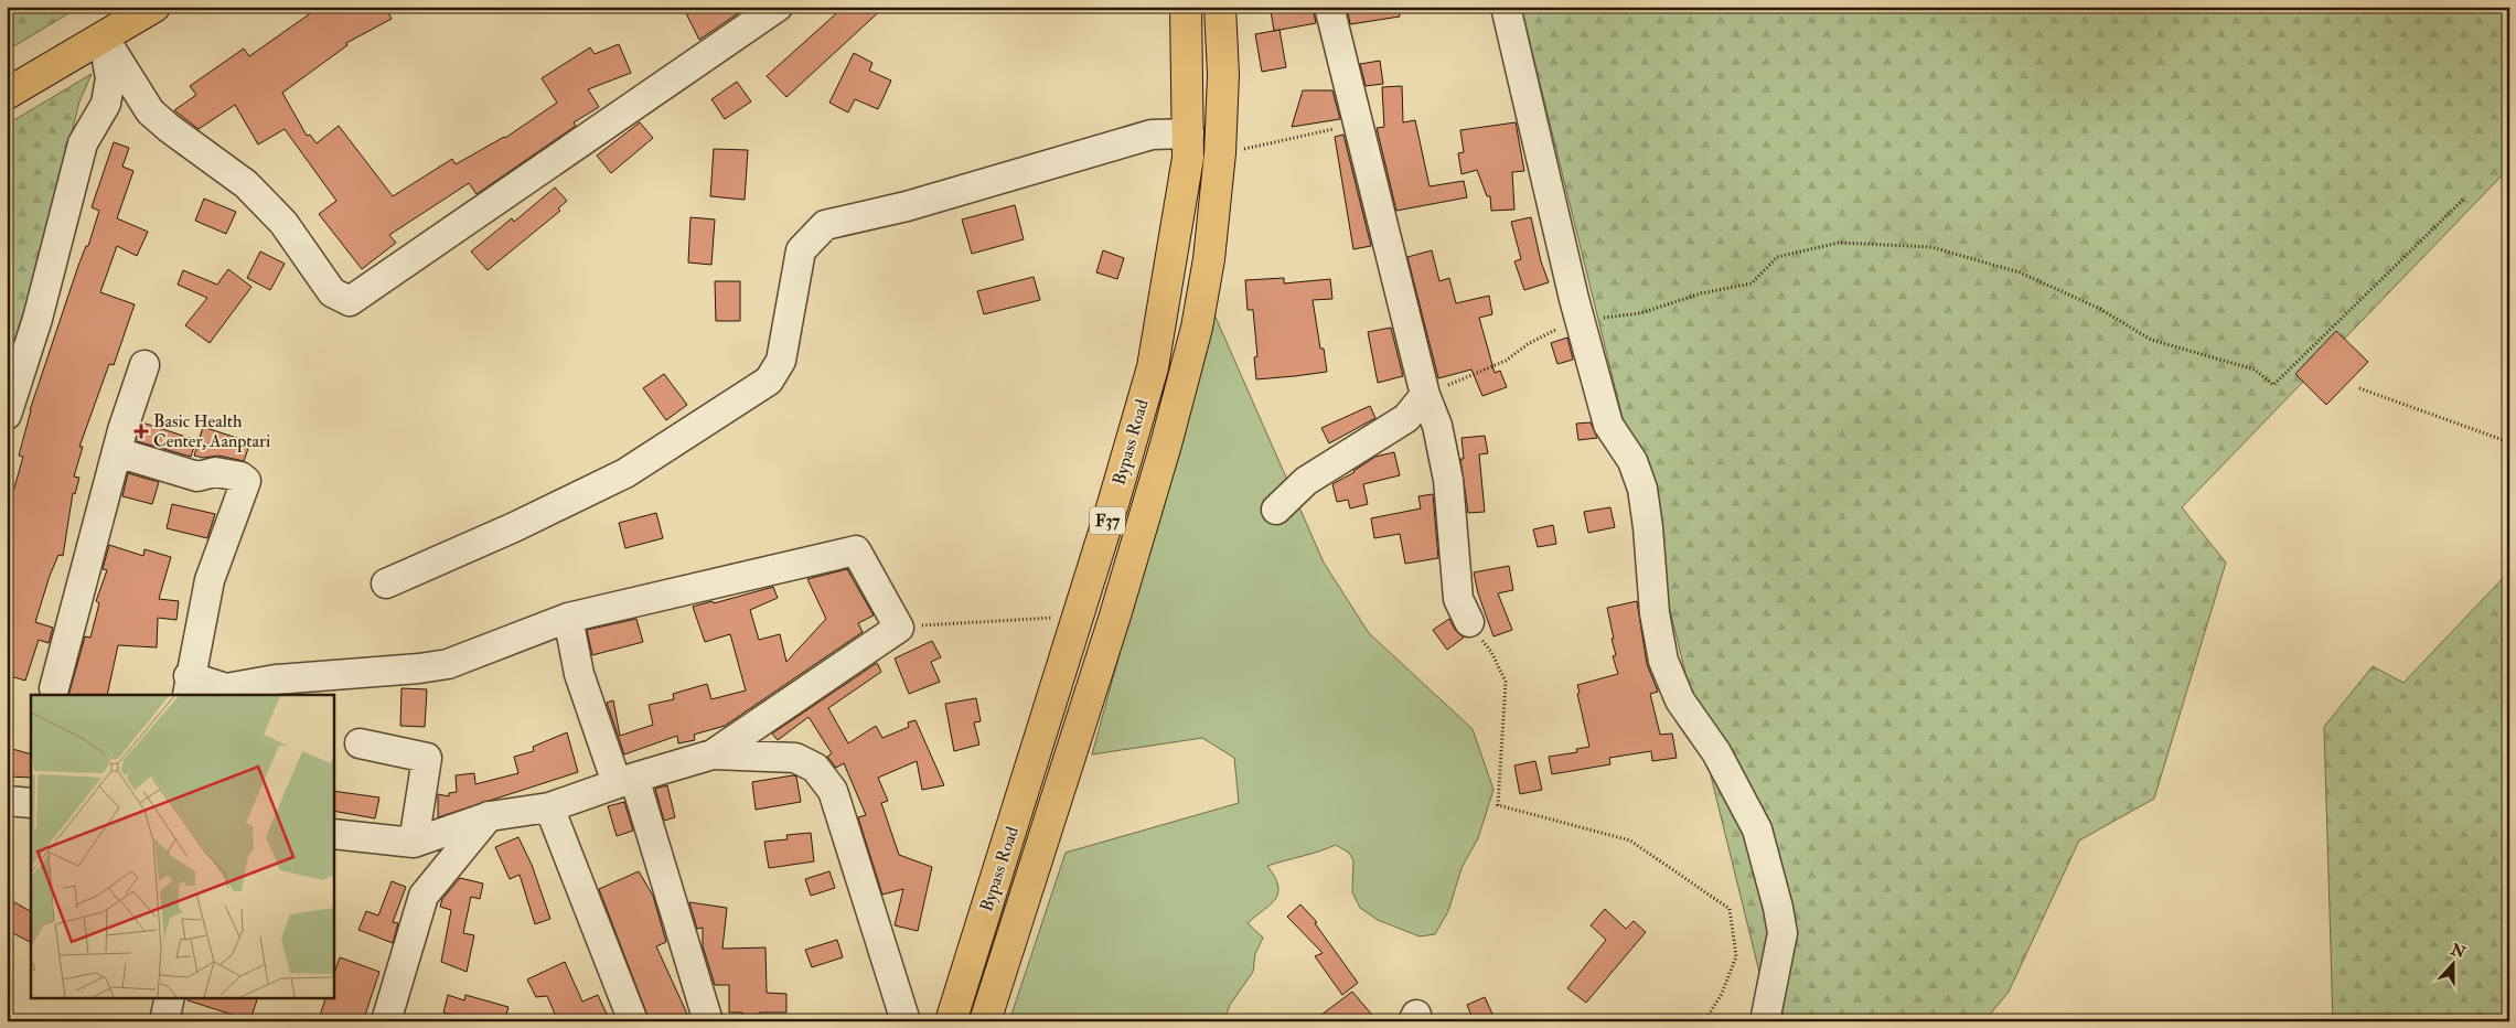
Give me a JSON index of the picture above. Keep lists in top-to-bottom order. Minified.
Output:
{"streets":{"main road":["Bypass Road","F37"]},"places":{"health":["Basic Health Center, Aanptari"]},"north":"top"}
